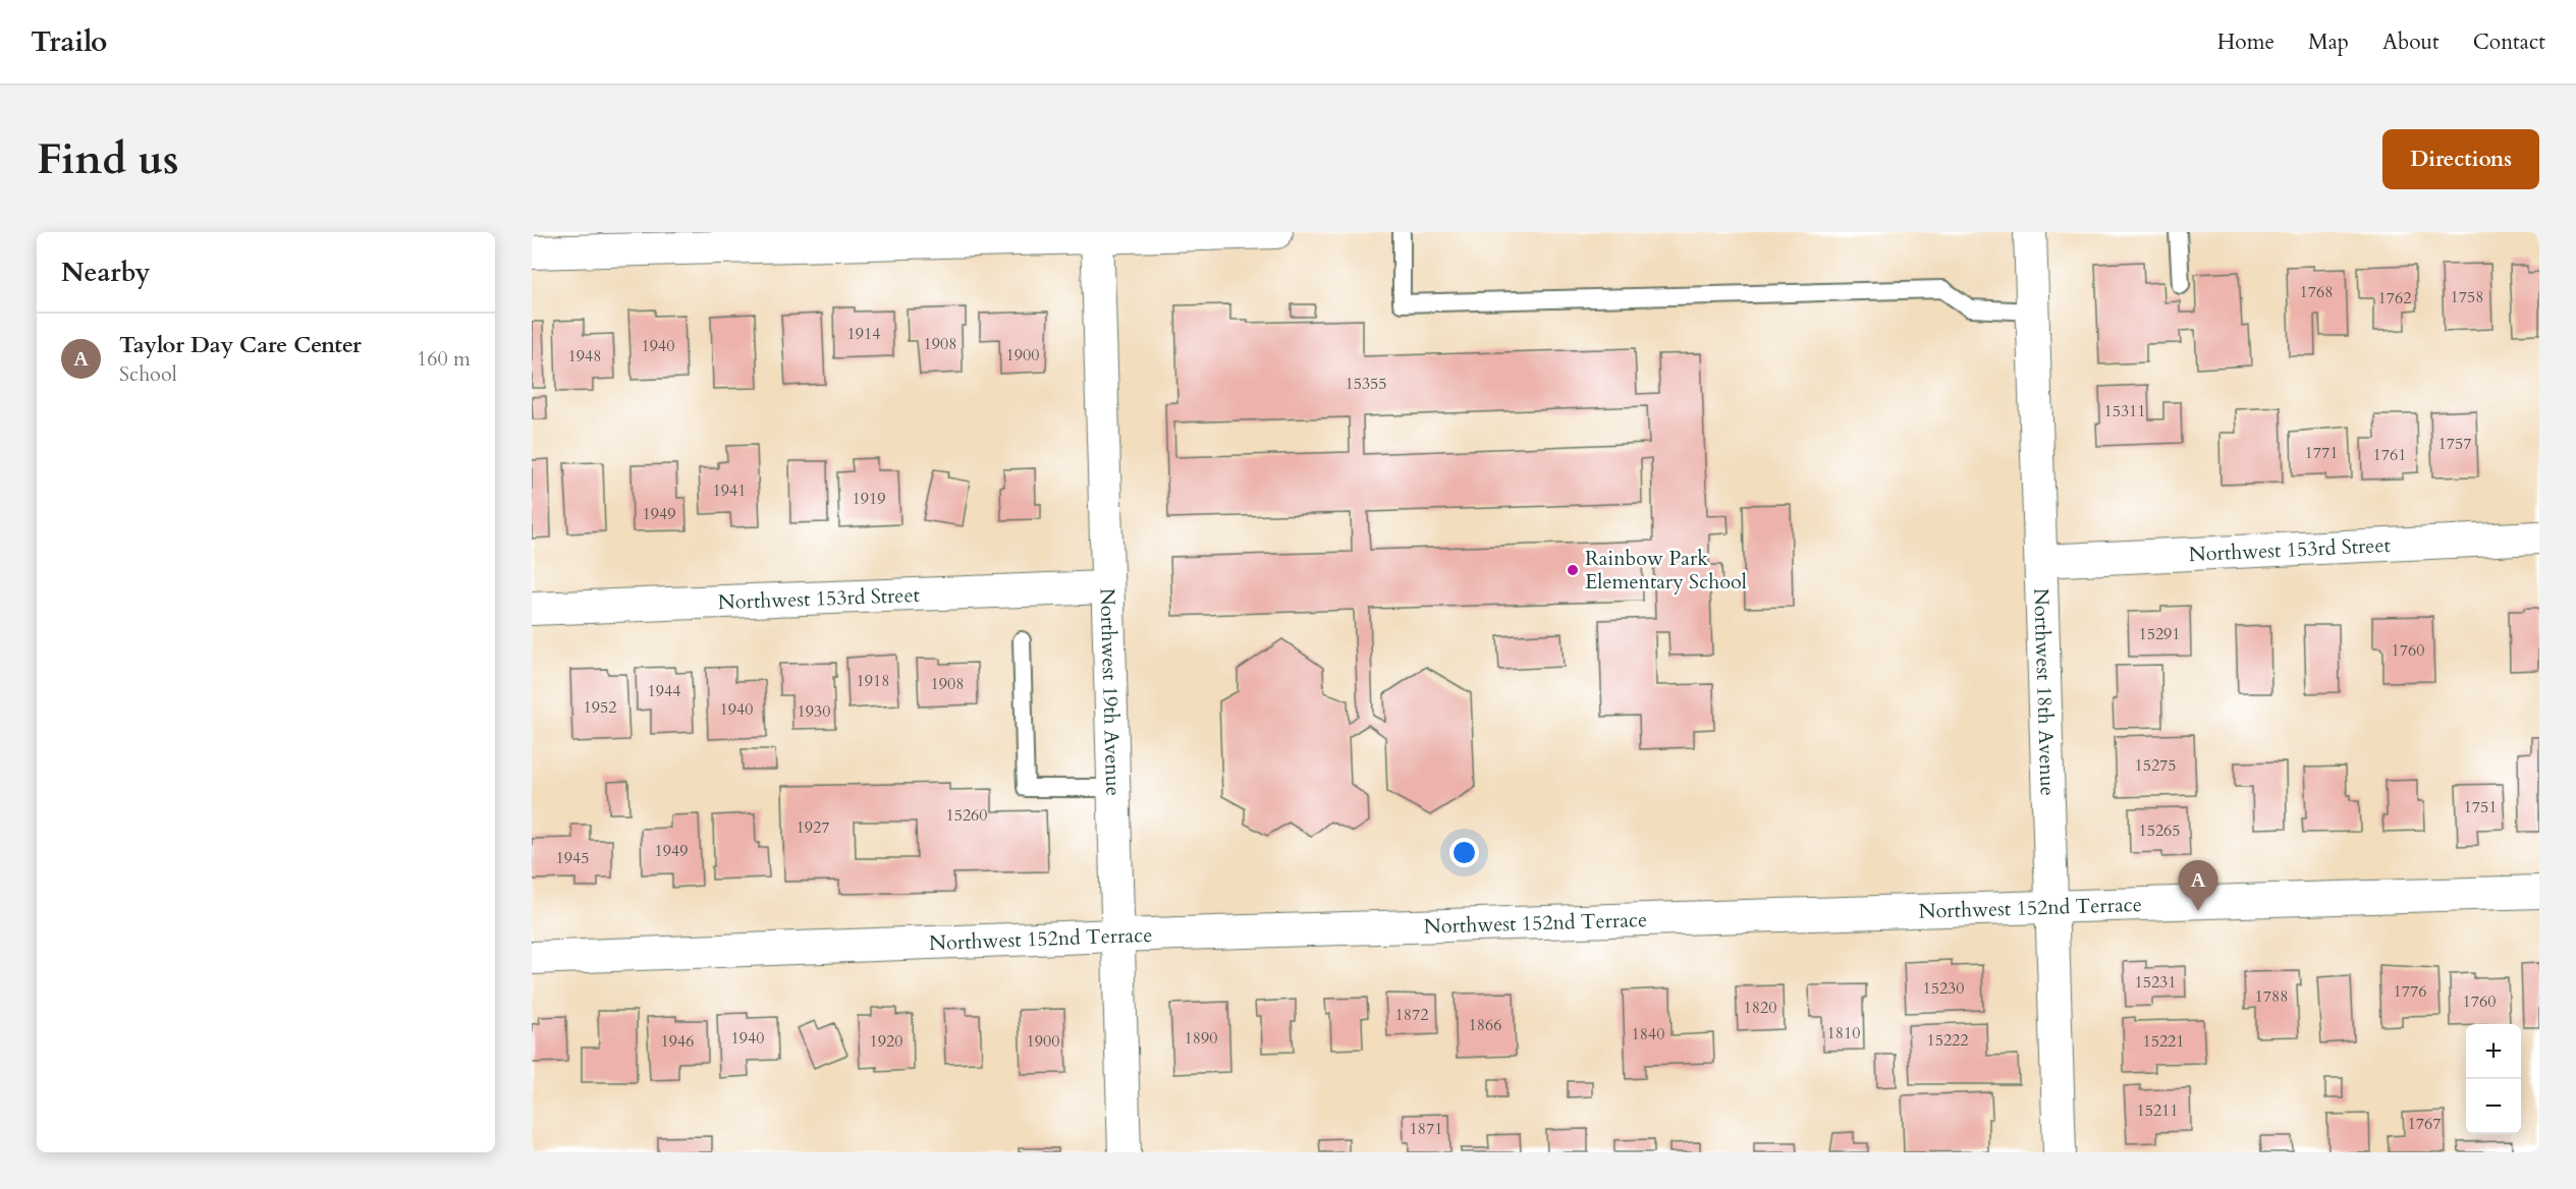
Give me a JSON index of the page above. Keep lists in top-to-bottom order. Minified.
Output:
{"streets":{"street":["Northwest 153rd Street","Northwest 19th Avenue","Northwest 18th Avenue","Northwest 152nd Terrace"]},"crossings":[["Northwest 153rd Street","Northwest 19th Avenue"],["Northwest 153rd Street","Northwest 18th Avenue"],["Northwest 19th Avenue","Northwest 152nd Terrace"],["Northwest 18th Avenue","Northwest 152nd Terrace"]],"places":["Rainbow Park Elementary School"],"house_numbers":["1768","1758","1762","1914","1908","1940","1900","1948","15355","15311","1757","1771","1761","1941","1919","1949","15291","1760","1918","1908","1944","1952","1940","1930","15275","1751","15260","1927","15265","1949","1945","15231","15230","1776","1788","1760","1820","1872","1866","1810","1840","1940","1890","15222","1946","1920","1900","15221","15211","1767","1871"],"page":{"header":"Trailo","nav":["Home","Map","About","Contact"],"buttons":"Directions","title":"Find us","heading":"Nearby","list":[{"mark":"A","name":"Taylor Day Care Center","note":"School","value":"160 m"}],"pins":"A","map_buttons":["+","−"]}}
